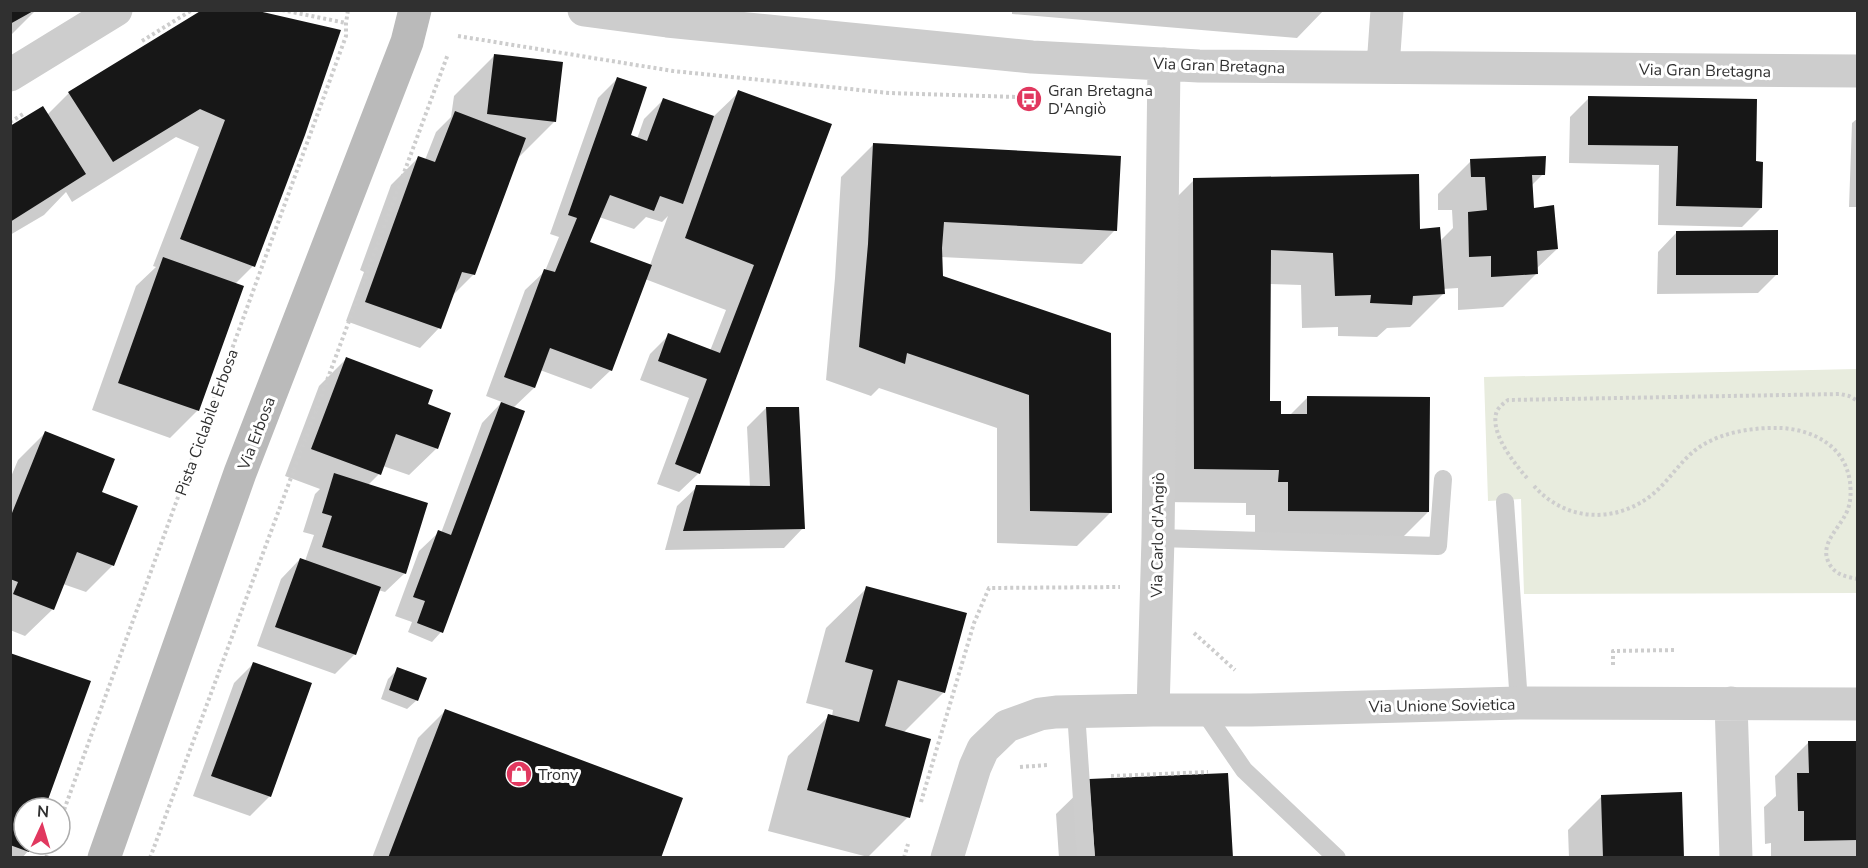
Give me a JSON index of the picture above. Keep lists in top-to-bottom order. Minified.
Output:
{"streets":{"main road":["Via Erbosa"],"street":["Via Gran Bretagna","Via Carlo d'Angiò","Via Unione Sovietica"],"path":["Pista Ciclabile Erbosa"]},"crossings":[["Via Gran Bretagna","Via Carlo d'Angiò"],["Via Carlo d'Angiò","Via Unione Sovietica"]],"places":{"bus stop":["Gran Bretagna D'Angiò"],"shop":["Trony"]},"north":"top"}
